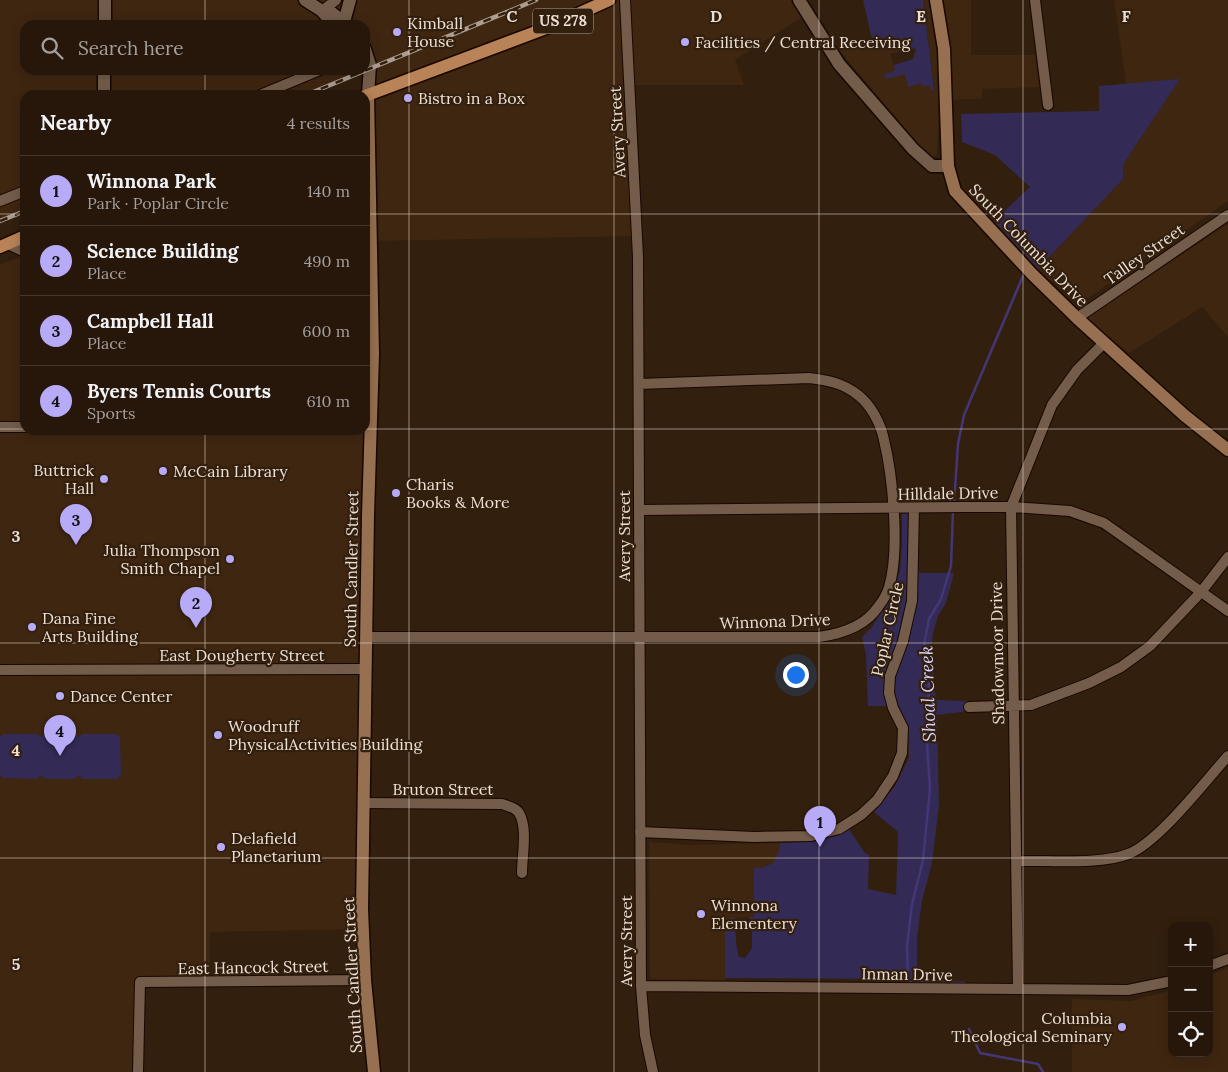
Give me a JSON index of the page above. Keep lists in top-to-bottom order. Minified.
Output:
{"streets":{"main road":["US 278","South Columbia Drive","South Candler Street"],"street":["Avery Street","Talley Street","Hilldale Drive","Winnona Drive","Poplar Circle","Shadowmoor Drive","East Dougherty Street","Bruton Street","East Hancock Street","Inman Drive"]},"crossings":[["Avery Street","Hilldale Drive"],["Avery Street","Winnona Drive"],["Avery Street","Poplar Circle"],["Avery Street","Inman Drive"],["South Columbia Drive","Talley Street"],["South Columbia Drive","Shadowmoor Drive"],["Hilldale Drive","Winnona Drive"],["Hilldale Drive","Poplar Circle"],["Hilldale Drive","Shadowmoor Drive"],["South Candler Street","Winnona Drive"],["South Candler Street","East Dougherty Street"],["South Candler Street","Bruton Street"],["South Candler Street","East Hancock Street"],["Shadowmoor Drive","Inman Drive"]],"water":["Shoal Creek"],"places":["Kimball House","Facilities / Central Receiving","Bistro in a Box","McCain Library","Buttrick Hall","Charis Books & More","Julia Thompson Smith Chapel","Dana Fine Arts Building","Dance Center","Woodruff PhysicalActivities Building","Delafield Planetarium","Winnona Elementery","Columbia Theological Seminary"],"page":{"search":"Search here","heading":["Nearby","4 results"],"list":[{"mark":"1","name":"Winnona Park","note":"Park · Poplar Circle","value":"140 m"},{"mark":"2","name":"Science Building","note":"Place","value":"490 m"},{"mark":"3","name":"Campbell Hall","note":"Place","value":"600 m"},{"mark":"4","name":"Byers Tennis Courts","note":"Sports","value":"610 m"}],"pins":["3","2","4","1"],"map_buttons":["+","−"]},"grid":{"columns":["C","D","E","F"],"rows":["3","4","5"]}}
